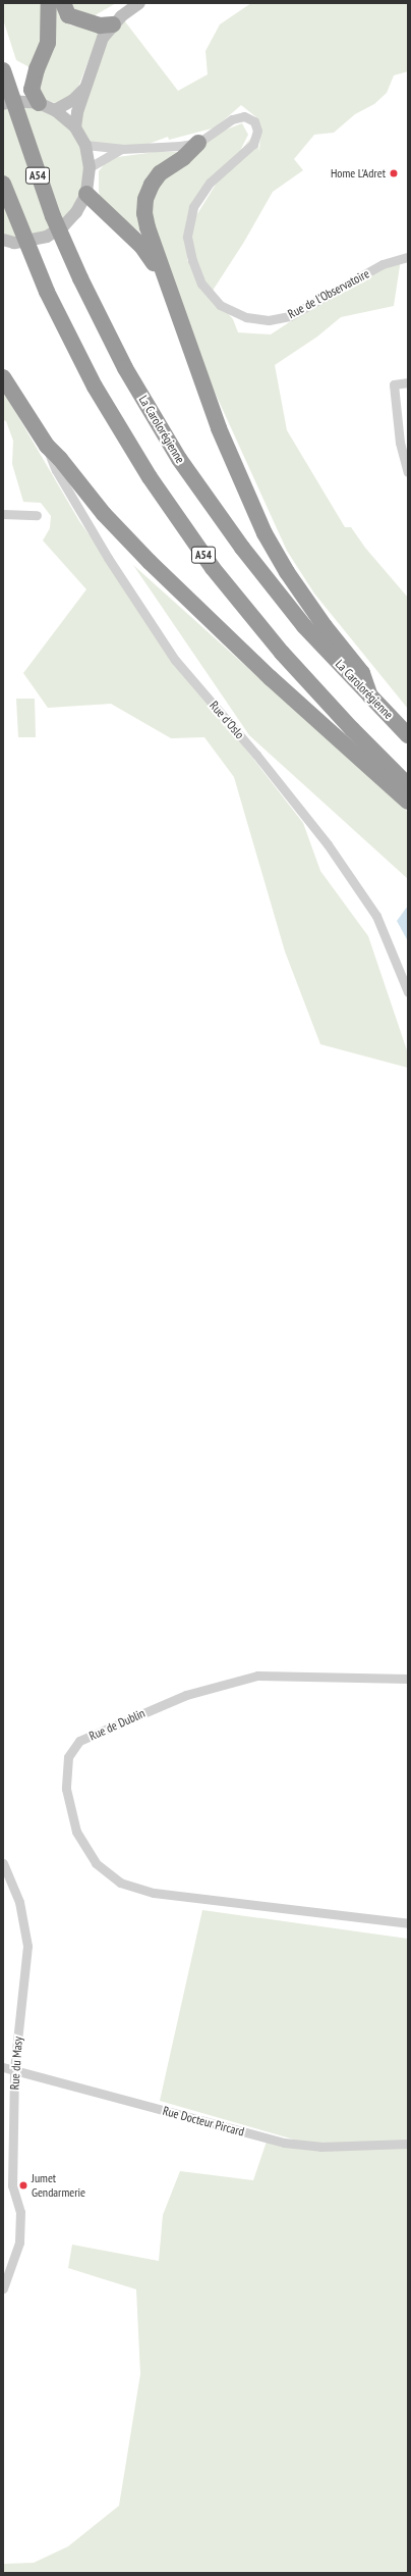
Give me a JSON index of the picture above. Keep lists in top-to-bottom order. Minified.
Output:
{"streets":{"highway":["A54","La Carolorégienne"],"street":["Rue de l'Observatoire","Rue d'Oslo","Rue de Dublin","Rue du Masy","Rue Docteur Pircard"]},"crossings":[["Rue du Masy","Rue Docteur Pircard"]],"places":["Home L'Adret","Jumet Gendarmerie"]}
